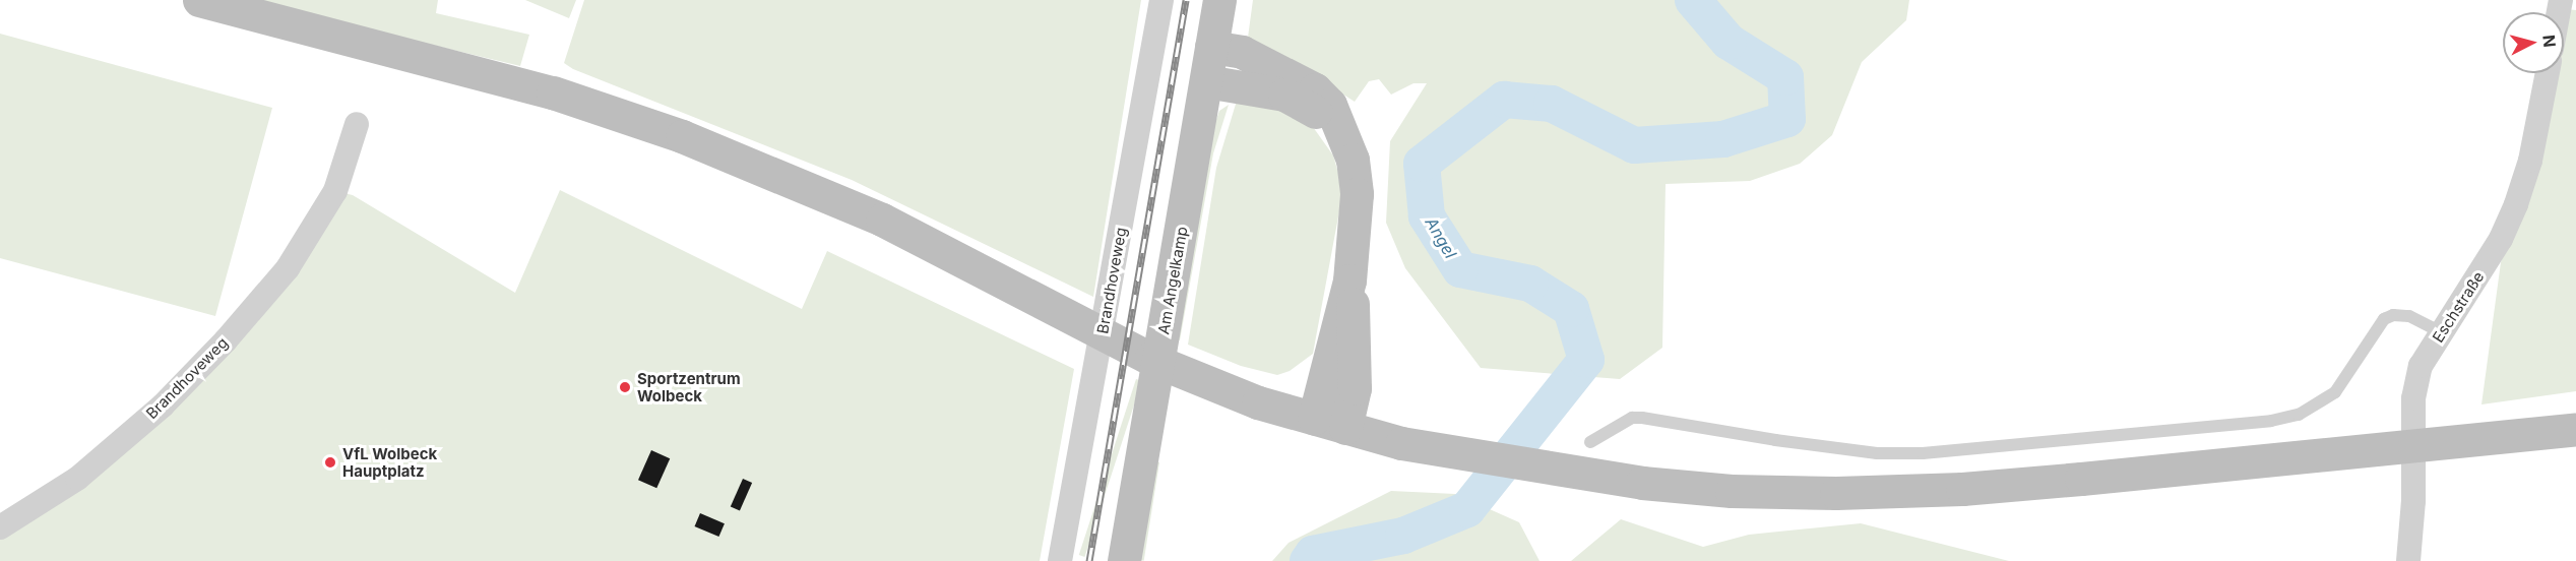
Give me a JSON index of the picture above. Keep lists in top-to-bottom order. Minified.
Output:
{"streets":{"main road":["Am Angelkamp"],"street":["Brandhoveweg","Eschstraße"]},"water":["Angel"],"places":["Sportzentrum Wolbeck","VfL Wolbeck Hauptplatz"],"north":"right"}
